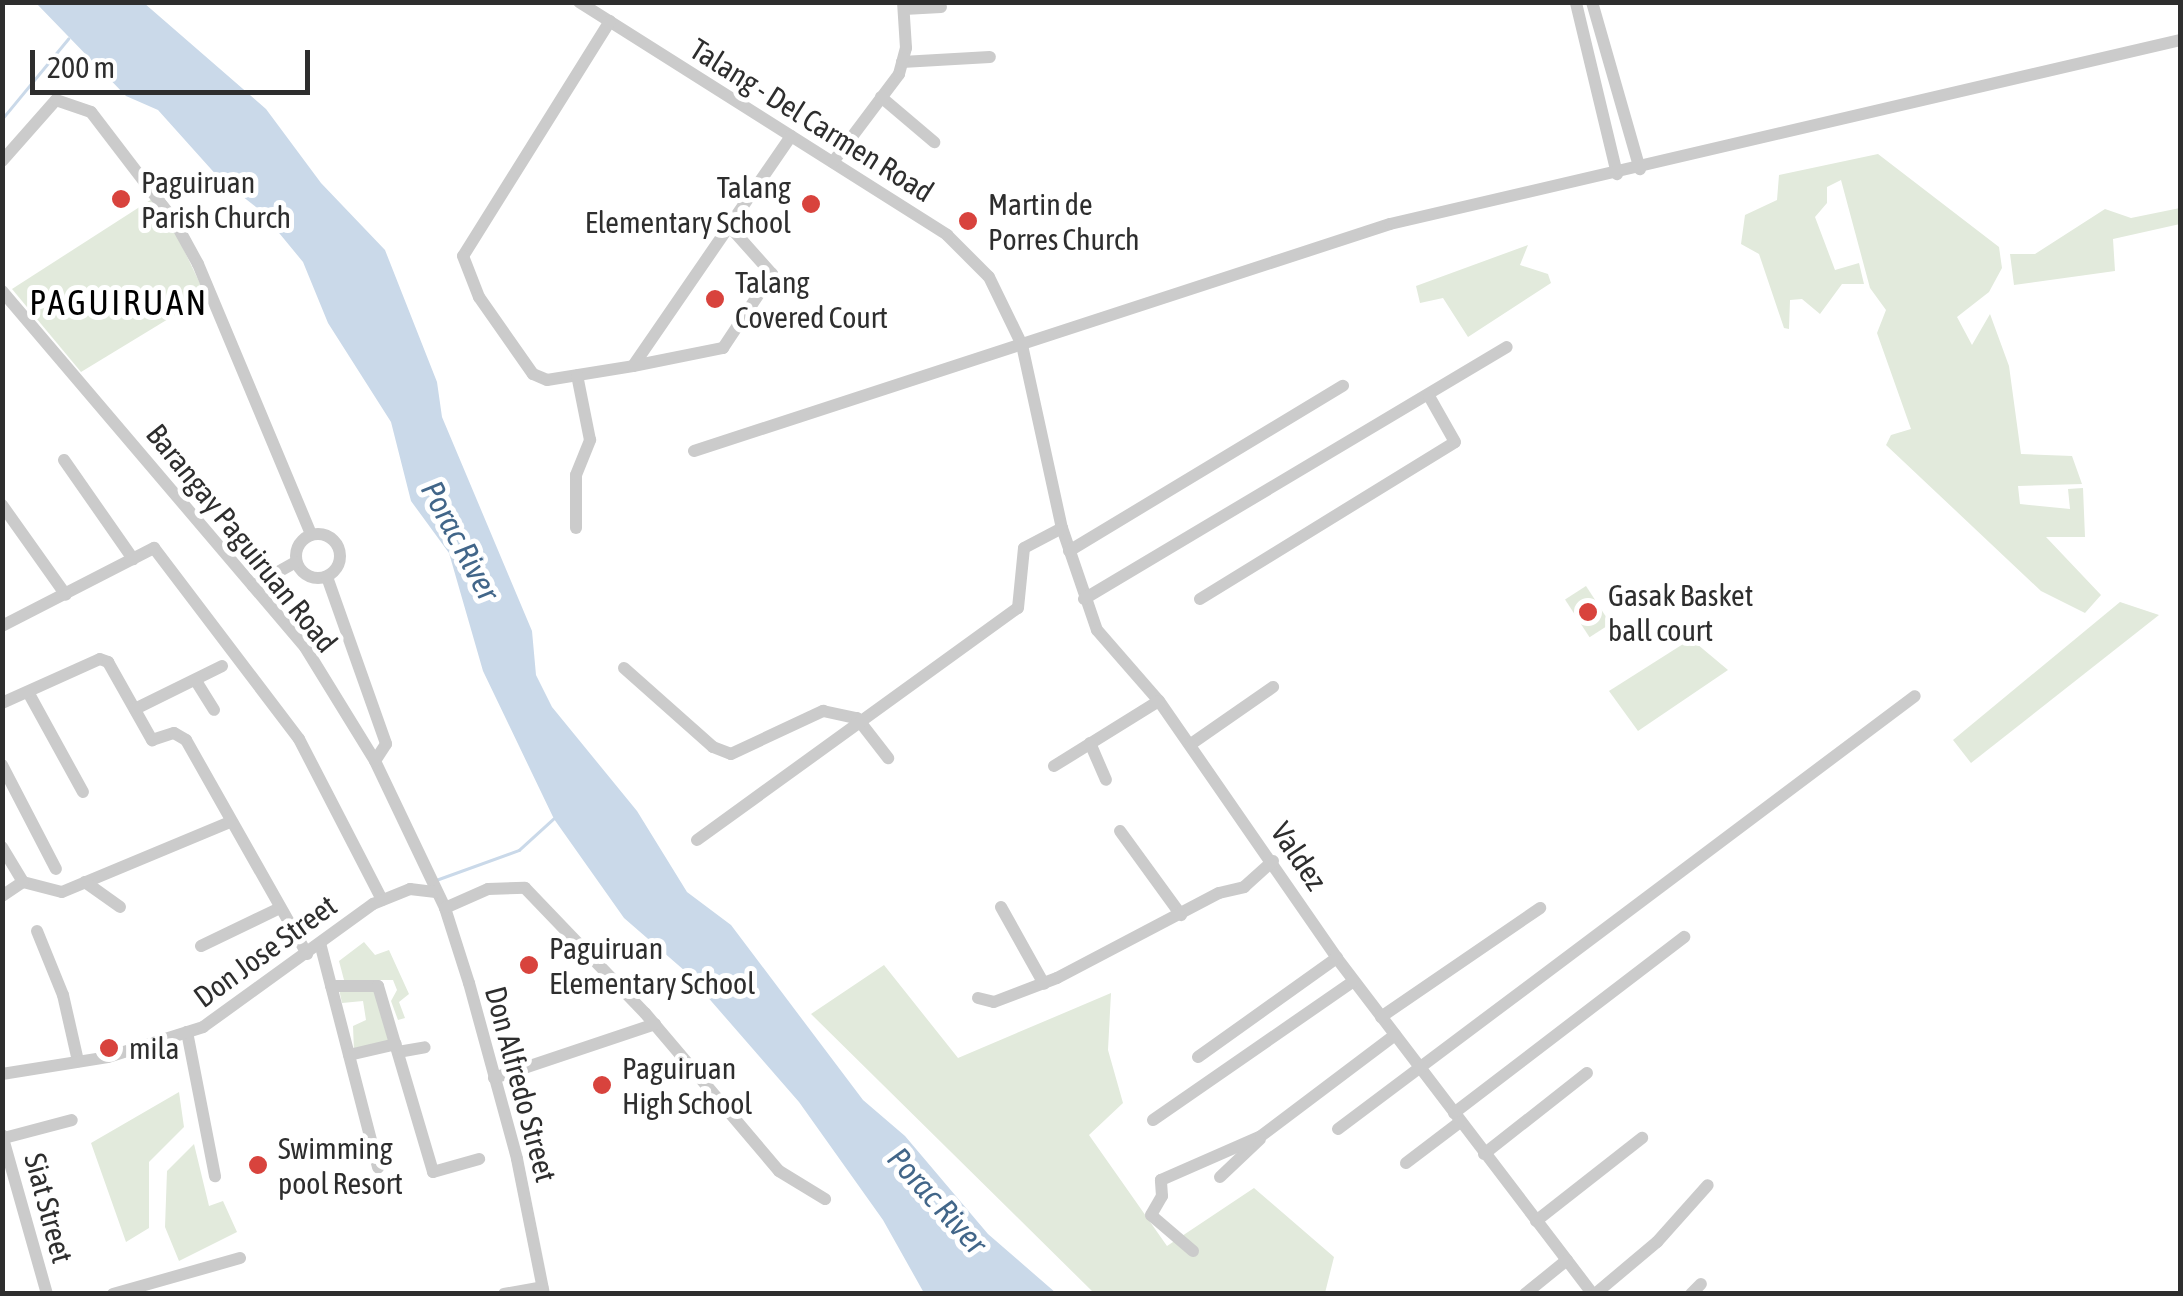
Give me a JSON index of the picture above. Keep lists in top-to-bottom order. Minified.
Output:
{"streets":{"street":["Talang - Del Carmen Road","Barangay Paguiruan Road","Valdez","Don Jose Street","Don Alfredo Street","Siat Street"]},"crossings":[["Talang - Del Carmen Road","Valdez"],["Barangay Paguiruan Road","Don Jose Street"],["Barangay Paguiruan Road","Don Alfredo Street"],["Don Jose Street","Don Alfredo Street"]],"districts":["PAGUIRUAN"],"water":["Porac River"],"places":["Paguiruan Parish Church","Talang Elementary School","Martin de Porres Church","Talang Covered Court","Gasak Basket ball court","Paguiruan Elementary School","mila","Paguiruan High School","Swimming pool Resort"],"scale_bar":"200 m"}
